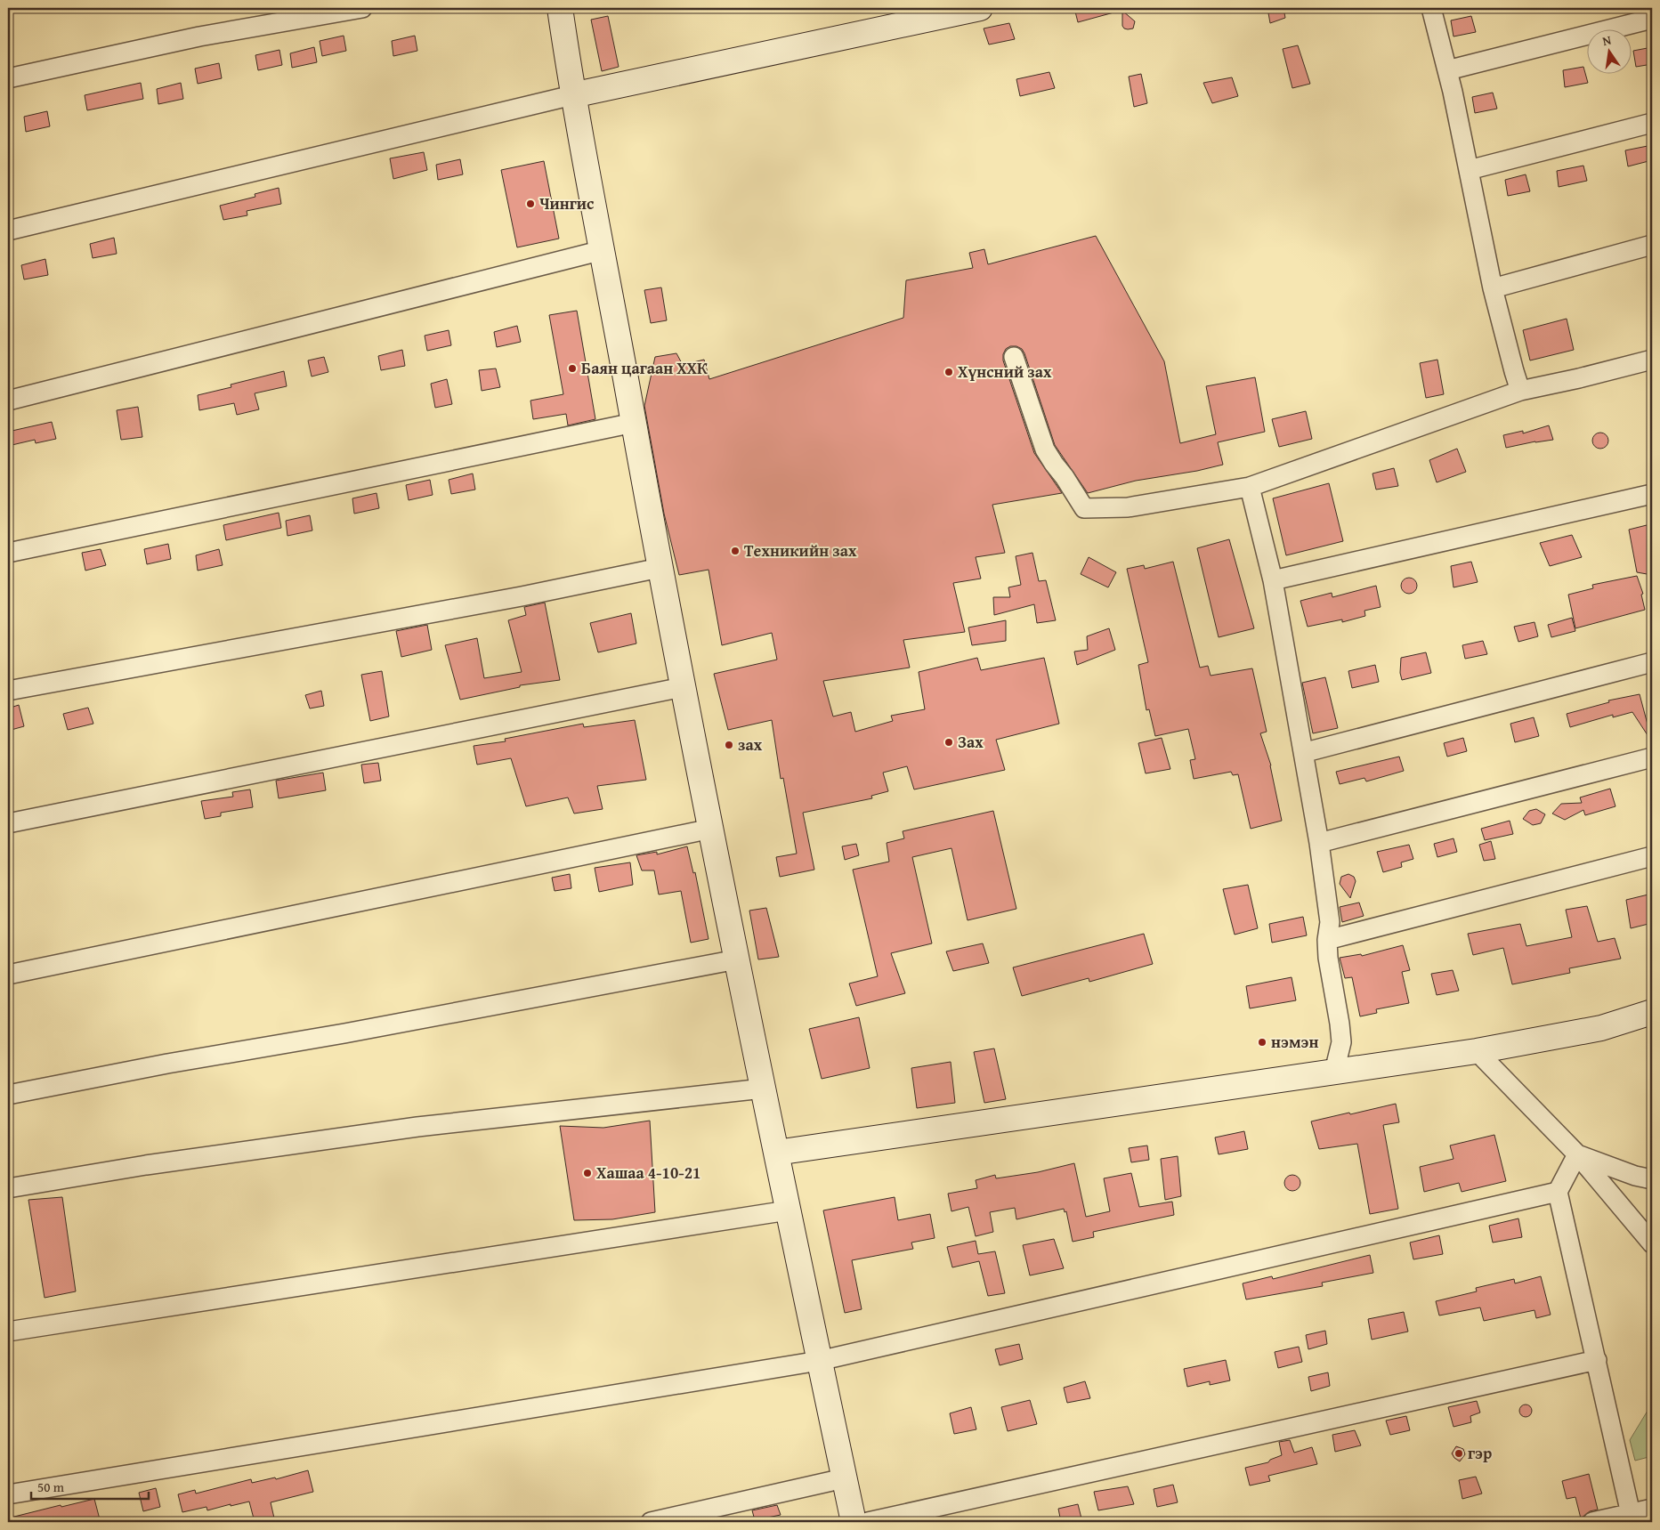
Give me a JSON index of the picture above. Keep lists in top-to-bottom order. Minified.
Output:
{"places":["Чингис","Баян цагаан ХХК","Хүнсний зах","Техникийн зах","Зах","зах","нэмэн","Хашаа 4-10-21","гэр"],"scale_bar":"50 m","north":"top"}
